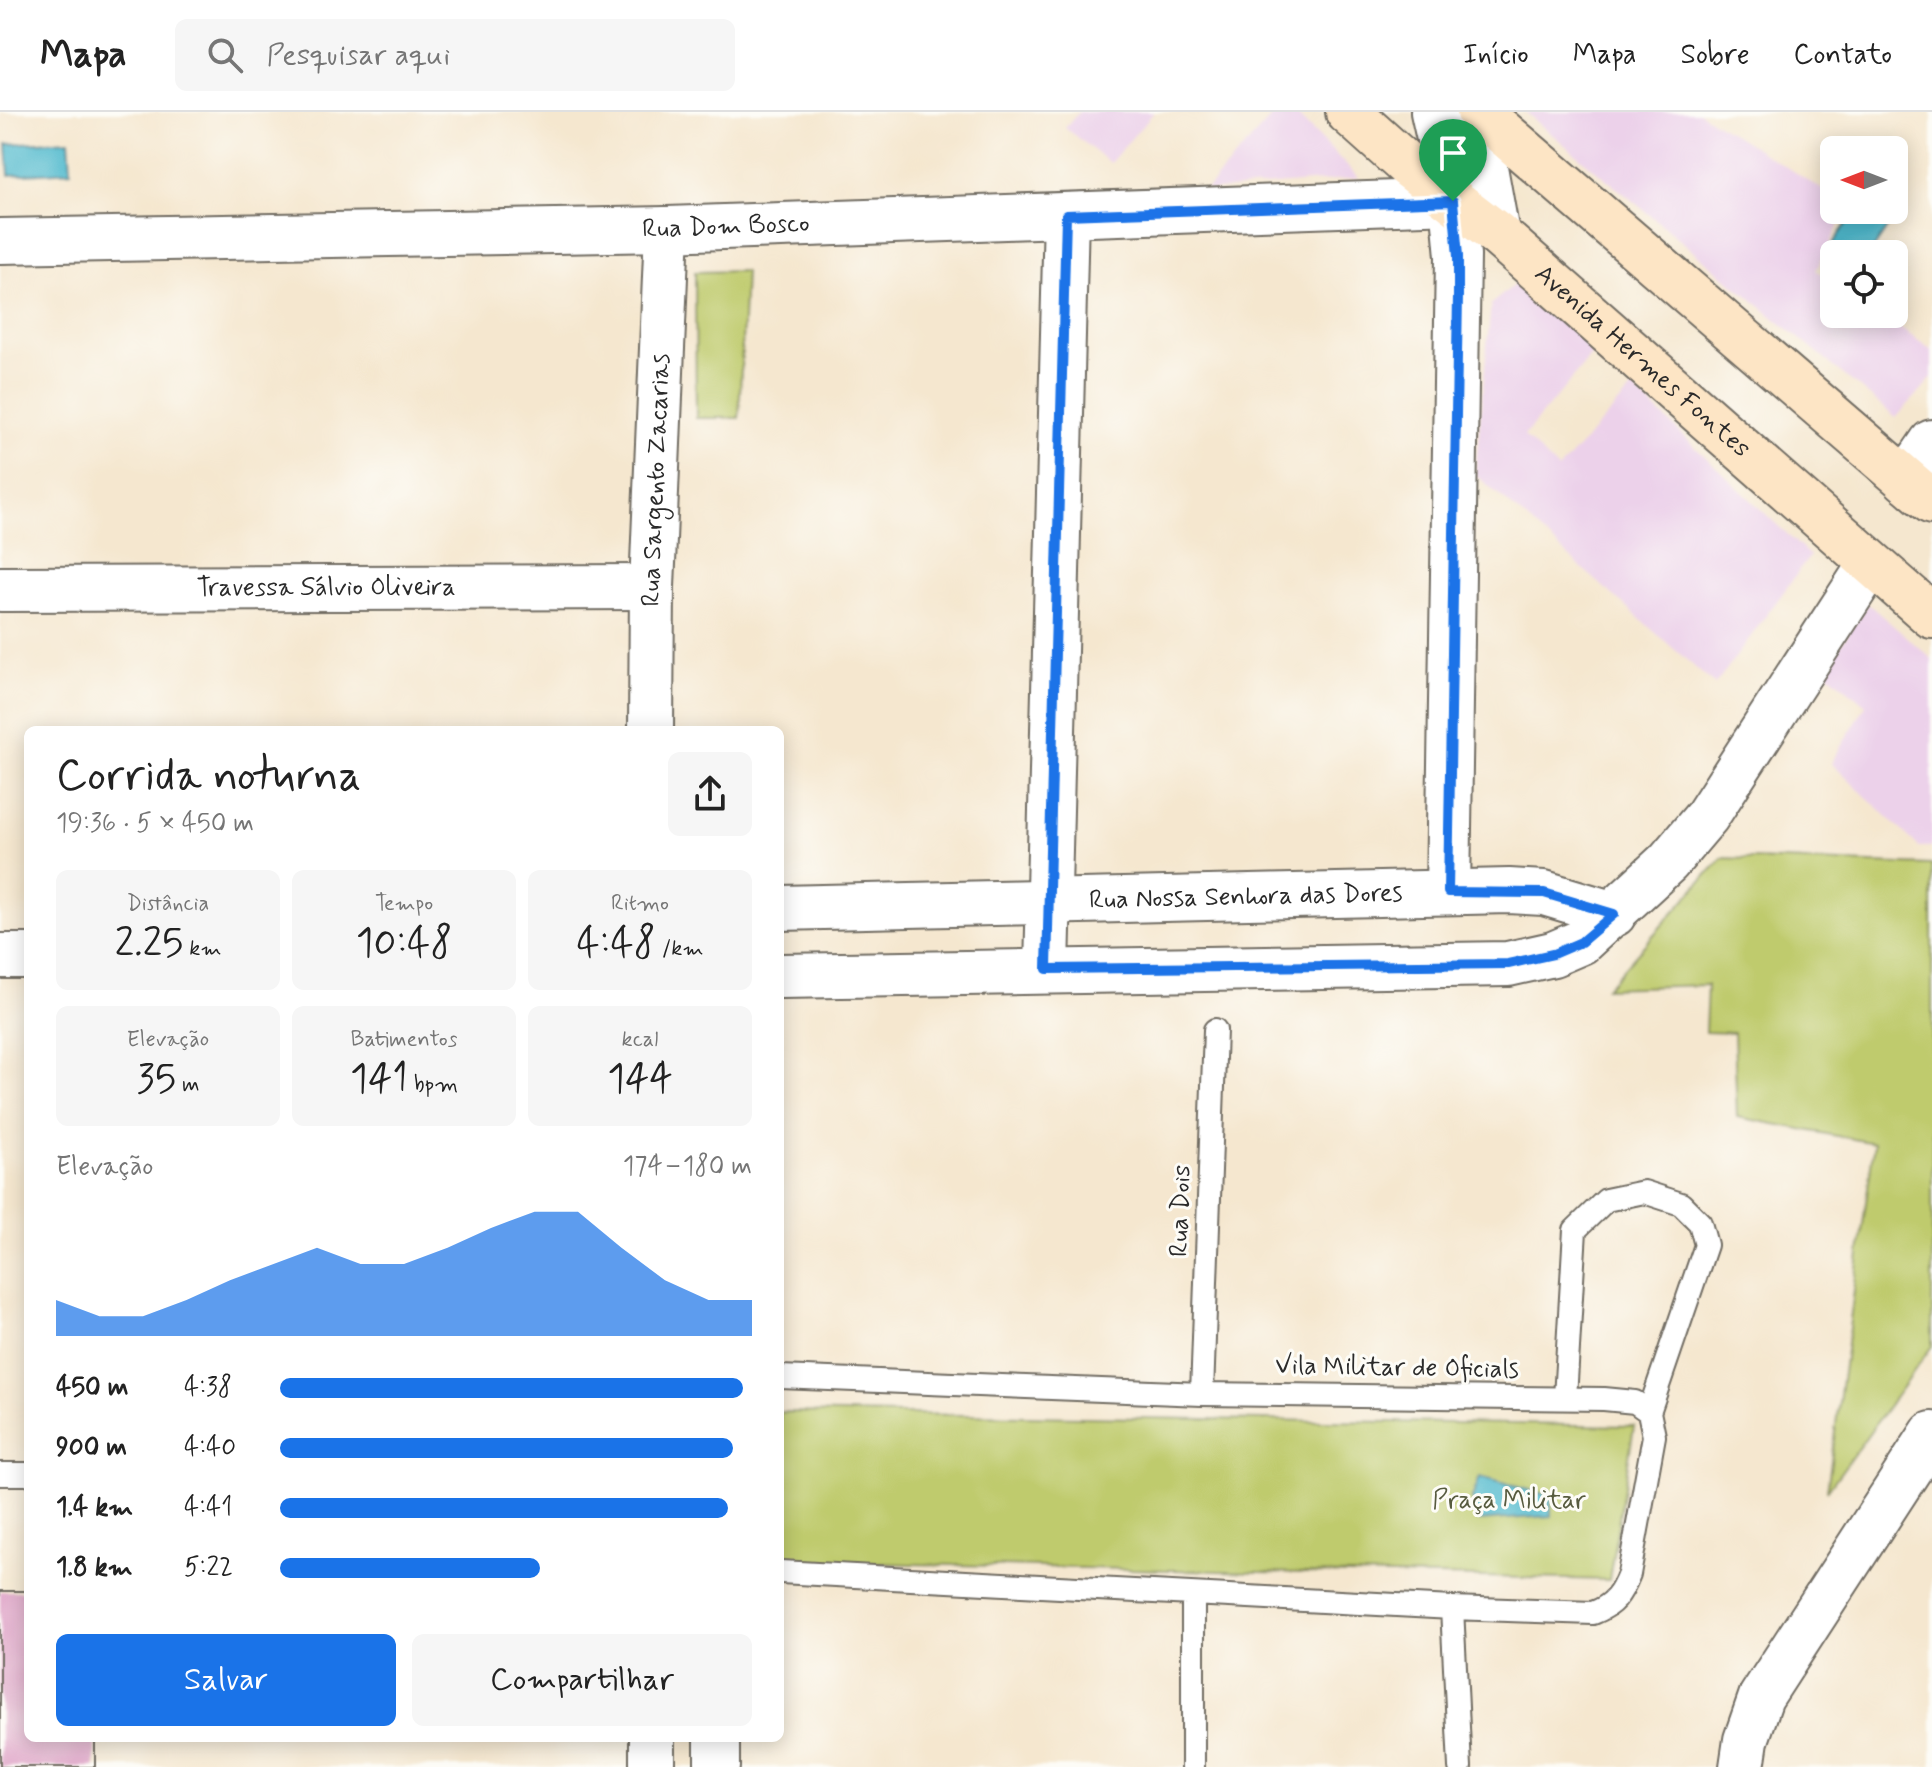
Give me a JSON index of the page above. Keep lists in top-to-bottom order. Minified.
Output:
{"streets":{"main road":["Avenida Hermes Fontes"],"street":["Rua Dom Bosco","Rua Sargento Zacarias","Travessa Sálvio Oliveira","Rua Nossa Senhora das Dores"],"lane":["Rua Dois","Vila Militar de Oficials"]},"crossings":[["Rua Dom Bosco","Avenida Hermes Fontes"],["Rua Dom Bosco","Rua Sargento Zacarias"],["Rua Sargento Zacarias","Travessa Sálvio Oliveira"],["Rua Dois","Vila Militar de Oficials"]],"parks":["Praça Militar"],"north":"left","page":{"header":"Mapa","search":"Pesquisar aqui","nav":["Início","Mapa","Sobre","Contato"],"heading":["Corrida noturna","19:36 · 5 × 450 m"],"stats":[["Distância","2.25 km"],["Tempo","10:48"],["Ritmo","4:48 /km"],["Elevação","35 m"],["Batimentos","141 bpm"],["kcal","144"]],"chart":["Elevação","174–180 m"],"list":[{"name":"450 m","note":"4:38"},{"name":"900 m","note":"4:40"},{"name":"1.4 km","note":"4:41"},{"name":"1.8 km","note":"5:22"}],"buttons":["Salvar","Compartilhar"]}}
